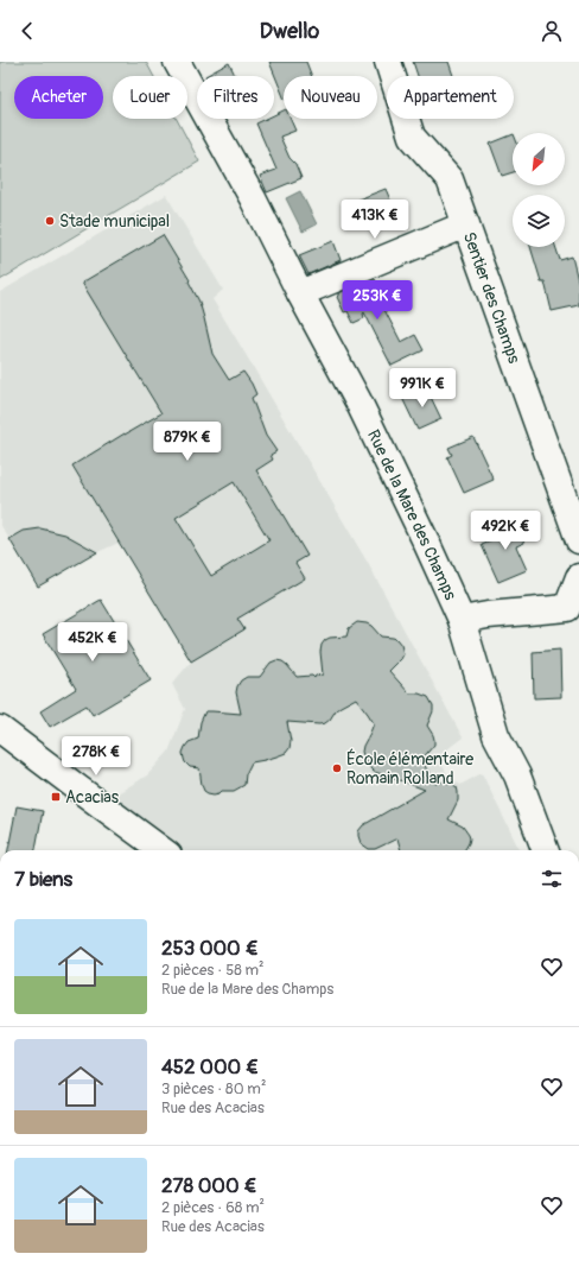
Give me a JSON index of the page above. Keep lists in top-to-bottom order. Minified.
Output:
{"streets":{"street":["Sentier des Champs","Rue de la Mare des Champs"]},"crossings":[["Sentier des Champs","Rue de la Mare des Champs"]],"places":{"other":["Stade municipal","École élémentaire Romain Rolland"],"transit":["Acacias"]},"north":"bottom left","page":{"header":"Dwello","chip":["Acheter","Louer","Filtres","Nouveau","Appartement"],"price":["413K €","253K €","991K €","879K €","492K €","452K €","278K €"],"heading":"7 biens","list":[{"name":"253 000 €","note":"2 pièces · 58 m² · Rue de la Mare des Champs"},{"name":"452 000 €","note":"3 pièces · 80 m² · Rue des Acacias"},{"name":"278 000 €","note":"2 pièces · 68 m² · Rue des Acacias"}]}}
